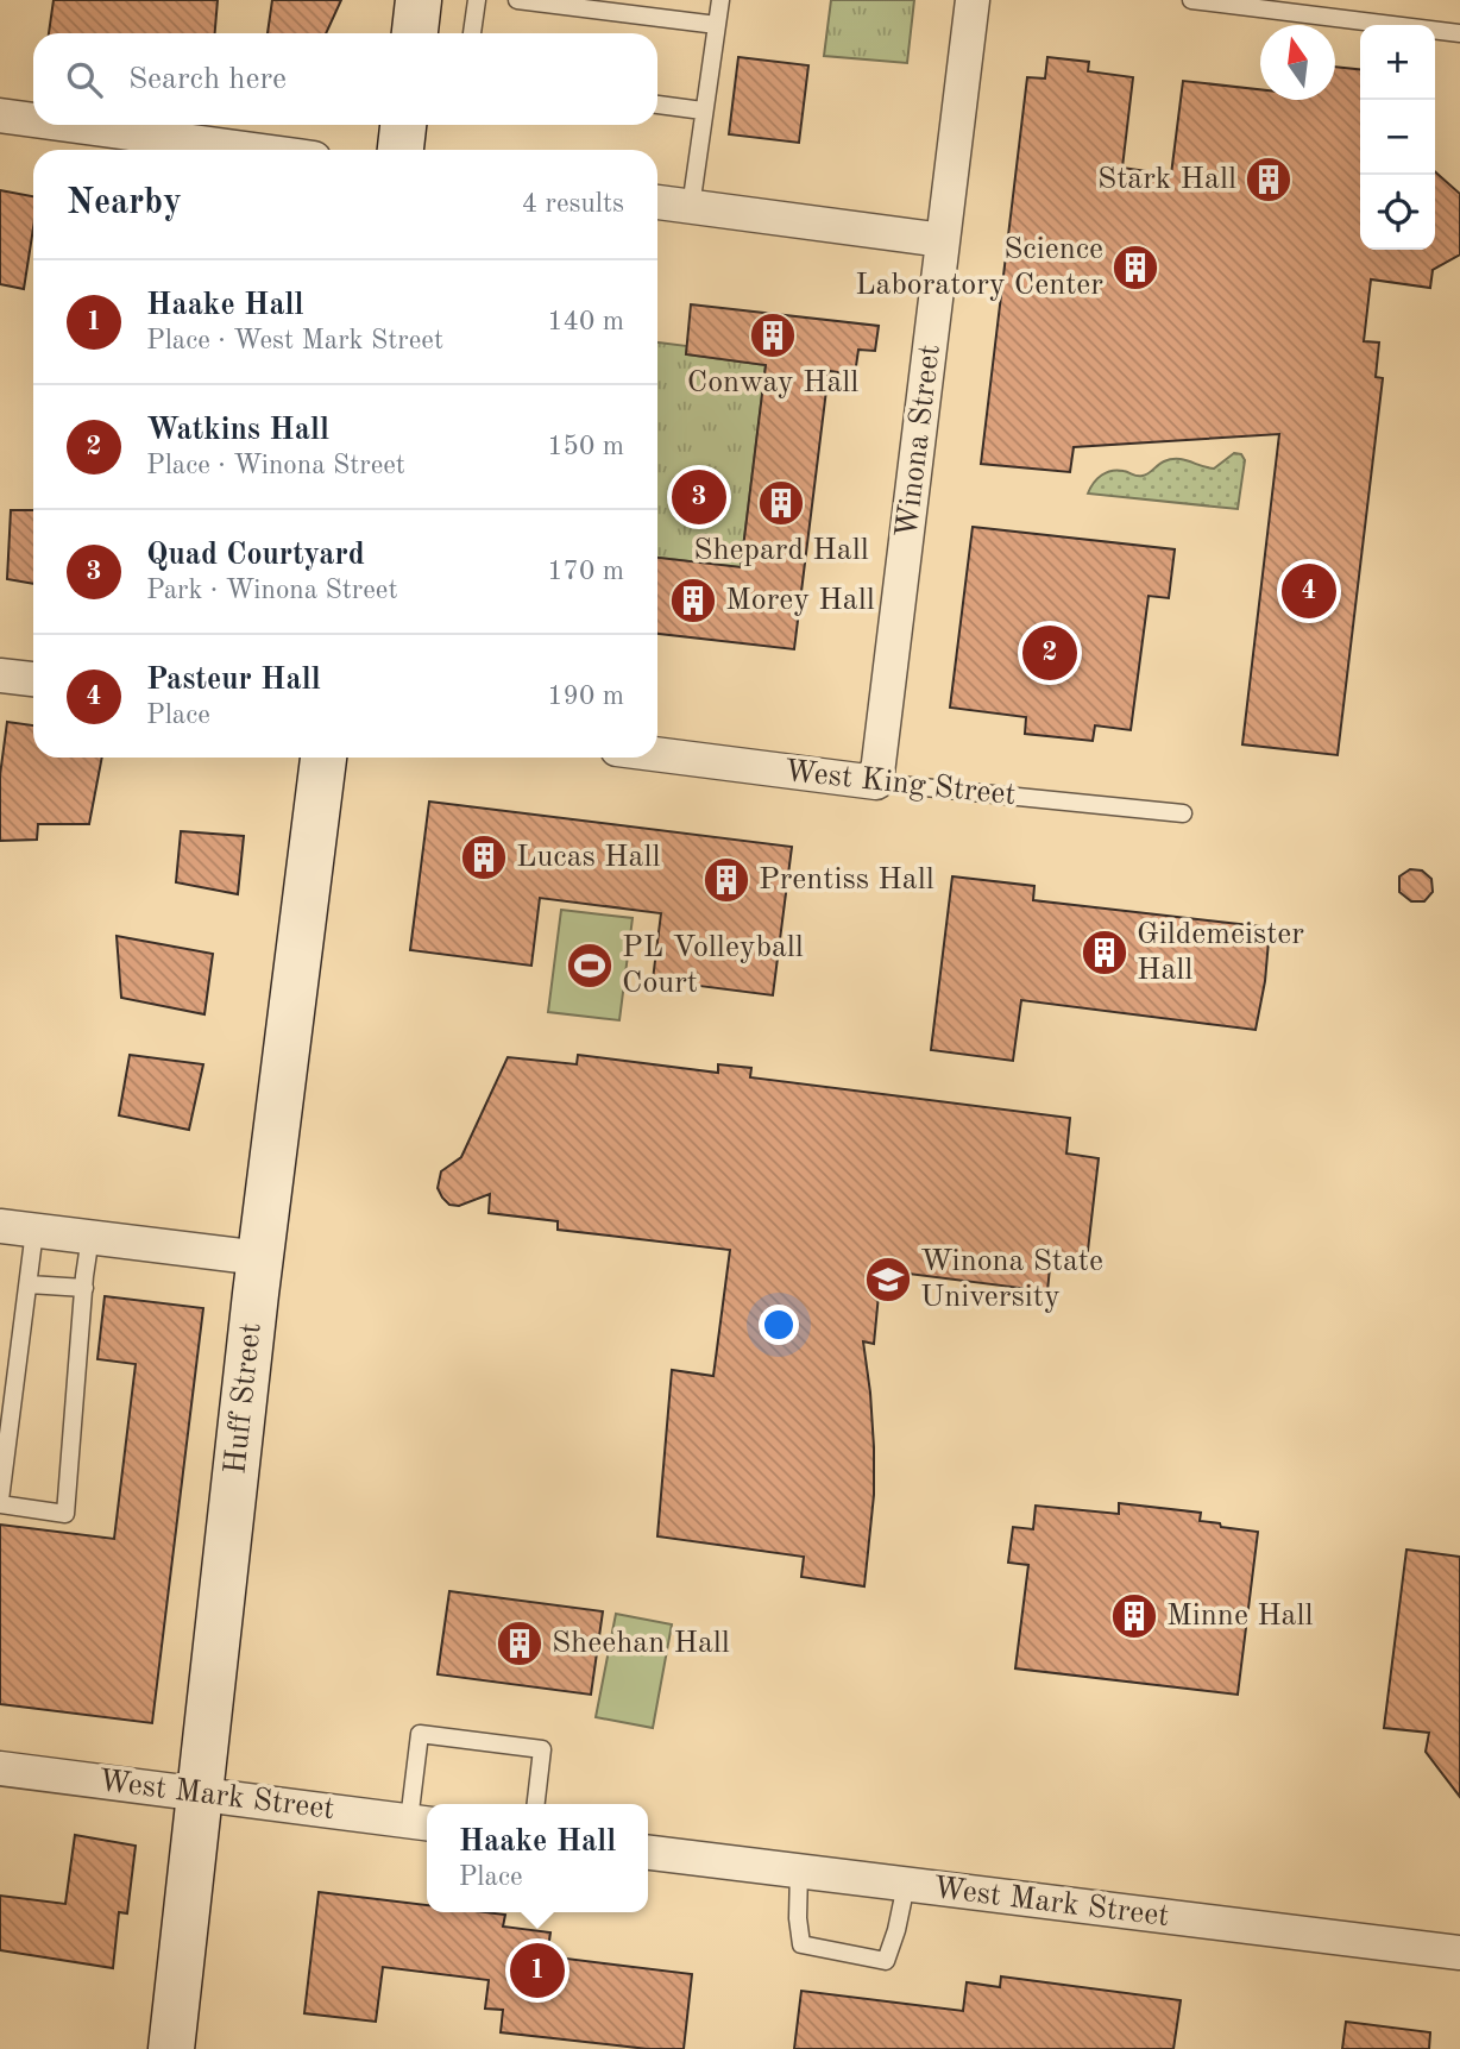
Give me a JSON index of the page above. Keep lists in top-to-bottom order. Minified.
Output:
{"streets":{"main road":["Huff Street"],"street":["Winona Street","West King Street","West Mark Street"]},"crossings":[["Winona Street","West King Street"],["Huff Street","West Mark Street"]],"places":{"building":["Stark Hall","Science Laboratory Center","Conway Hall","Shepard Hall","Morey Hall","Lucas Hall","Prentiss Hall","Gildemeister Hall","Minne Hall","Sheehan Hall"],"sports":["PL Volleyball Court"],"school or university":["Winona State University"]},"north":"top","page":{"map_buttons":["+","−"],"search":"Search here","heading":["Nearby","4 results"],"list":[{"mark":"1","name":"Haake Hall","note":"Place · West Mark Street","value":"140 m"},{"mark":"2","name":"Watkins Hall","note":"Place · Winona Street","value":"150 m"},{"mark":"3","name":"Quad Courtyard","note":"Park · Winona Street","value":"170 m"},{"mark":"4","name":"Pasteur Hall","note":"Place","value":"190 m"}],"pins":["3","4","2","1"],"popup":["Haake Hall","Place"]}}
